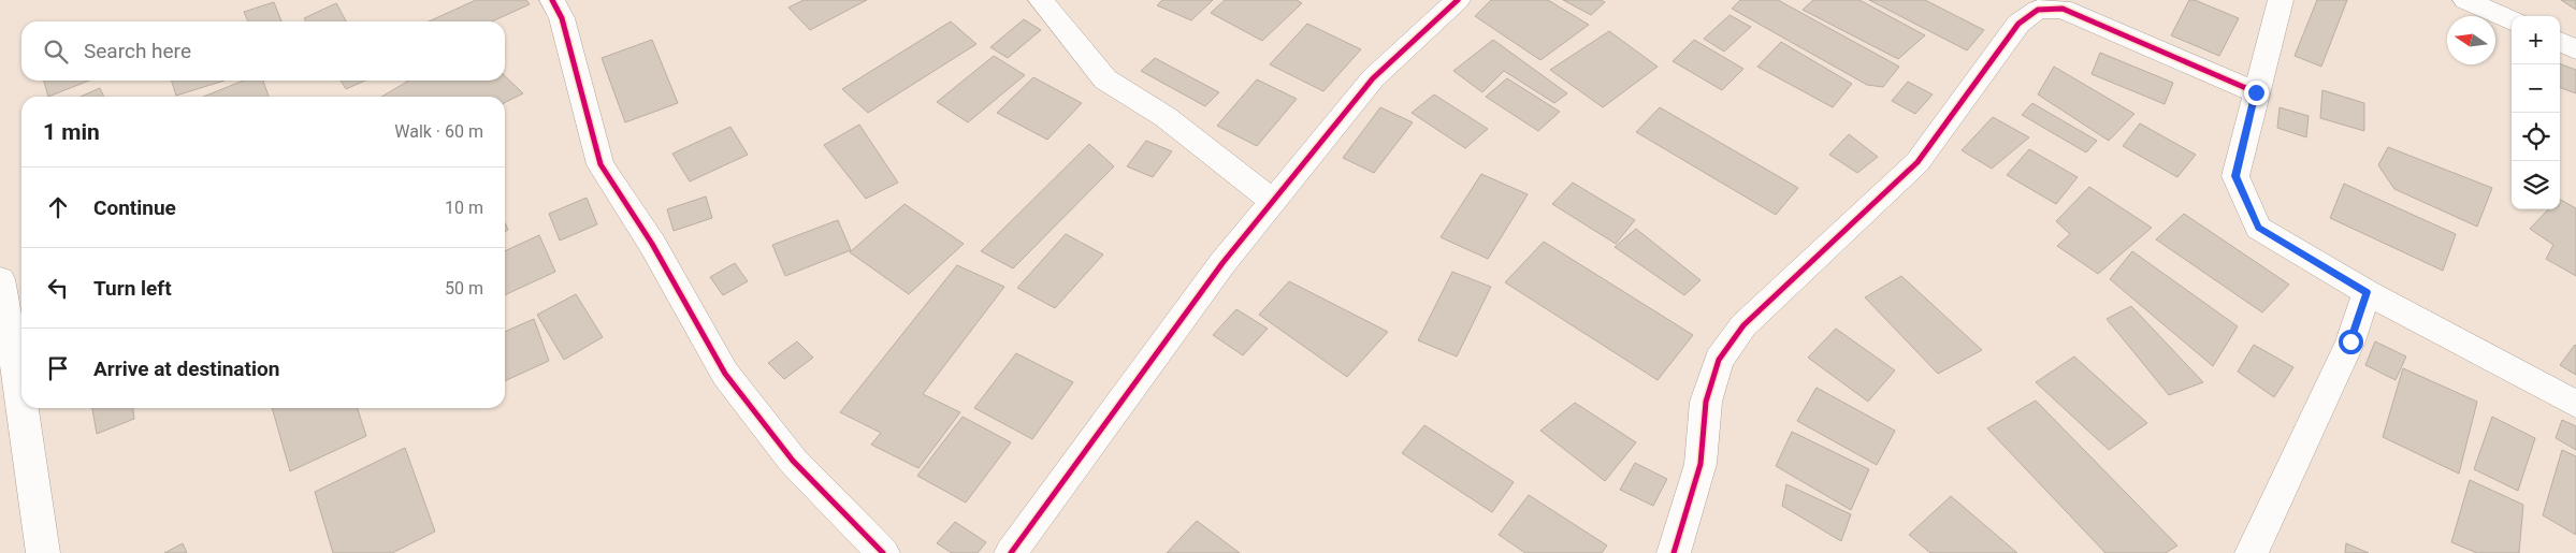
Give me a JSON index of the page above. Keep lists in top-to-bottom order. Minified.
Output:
{"north":"left","page":{"map_buttons":["+","−"],"search":"Search here","heading":["1 min","Walk · 60 m"],"list":[["Continue","10 m"],["Turn left","50 m"],"Arrive at destination"]}}
